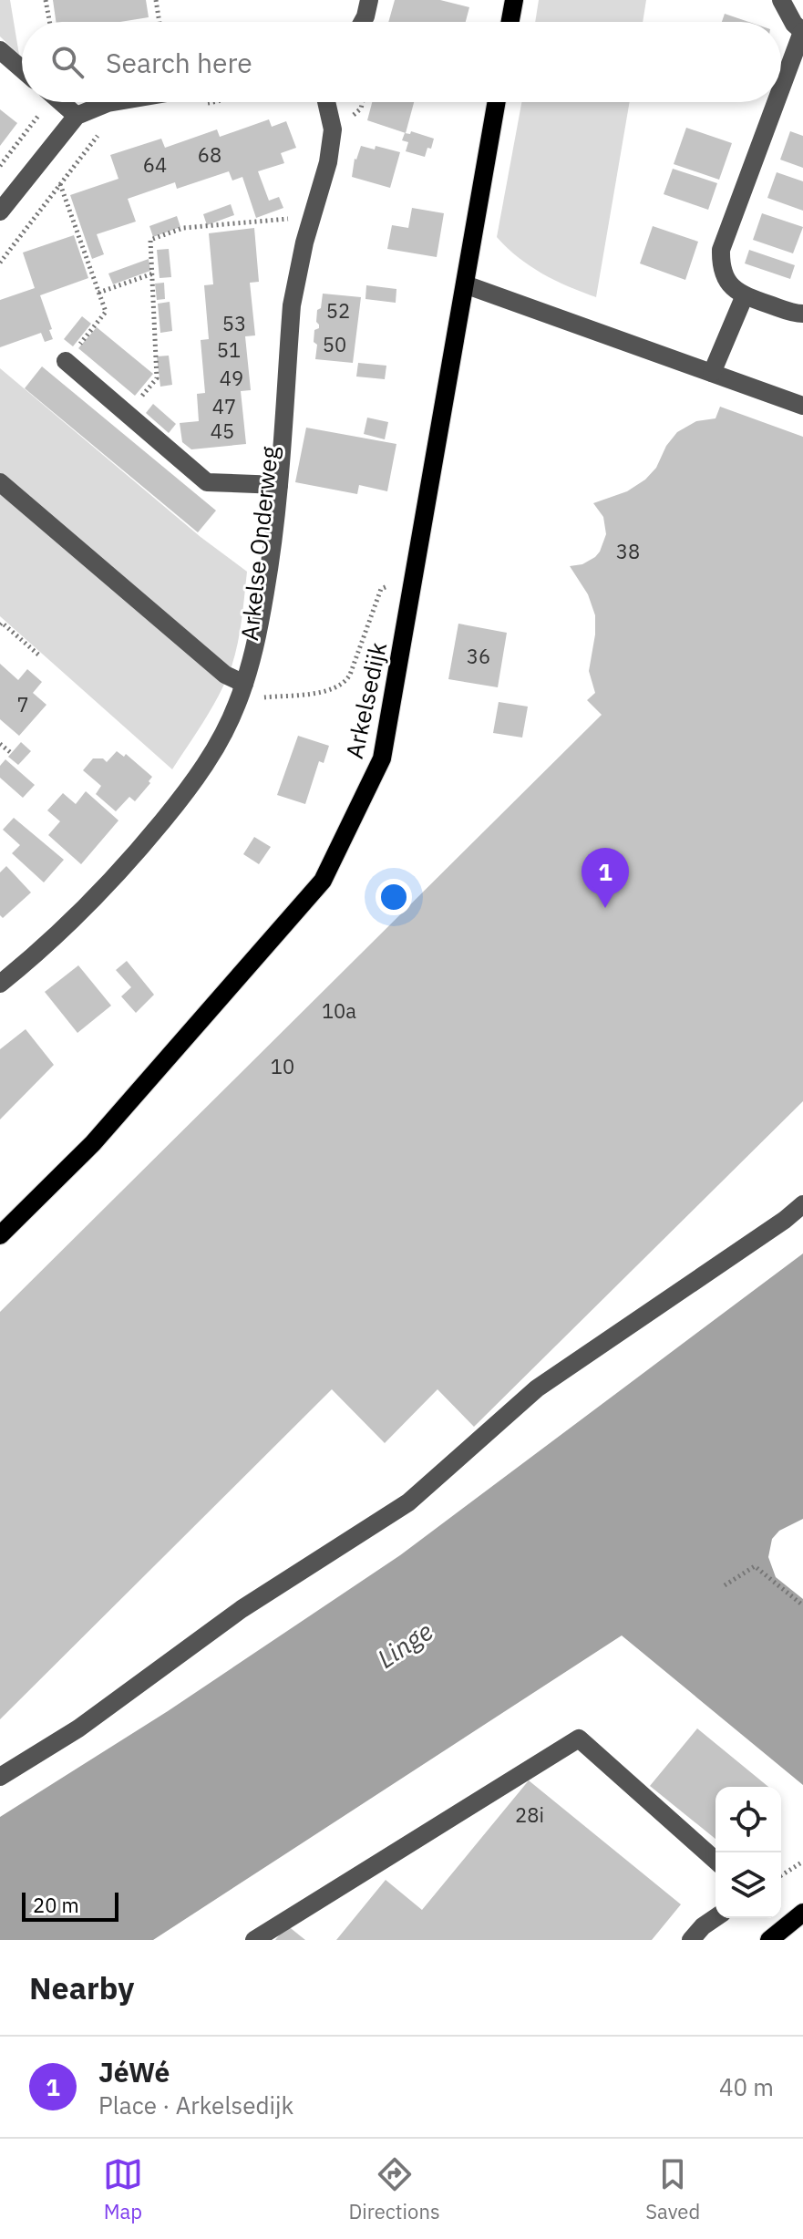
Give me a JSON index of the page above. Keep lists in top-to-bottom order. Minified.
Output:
{"streets":{"main road":["Arkelsedijk"],"street":["Arkelse Onderweg"]},"water":["Linge"],"house_numbers":["68","64","52","53","50","51","49","47","45","38","36","7","10a","10","28i"],"scale_bar":"20 m","page":{"search":"Search here","pins":"1","scale":"20 m","heading":"Nearby","list":[{"mark":"1","name":"JéWé","note":"Place · Arkelsedijk","value":"40 m"}],"nav":["Map","Directions","Saved"]}}
